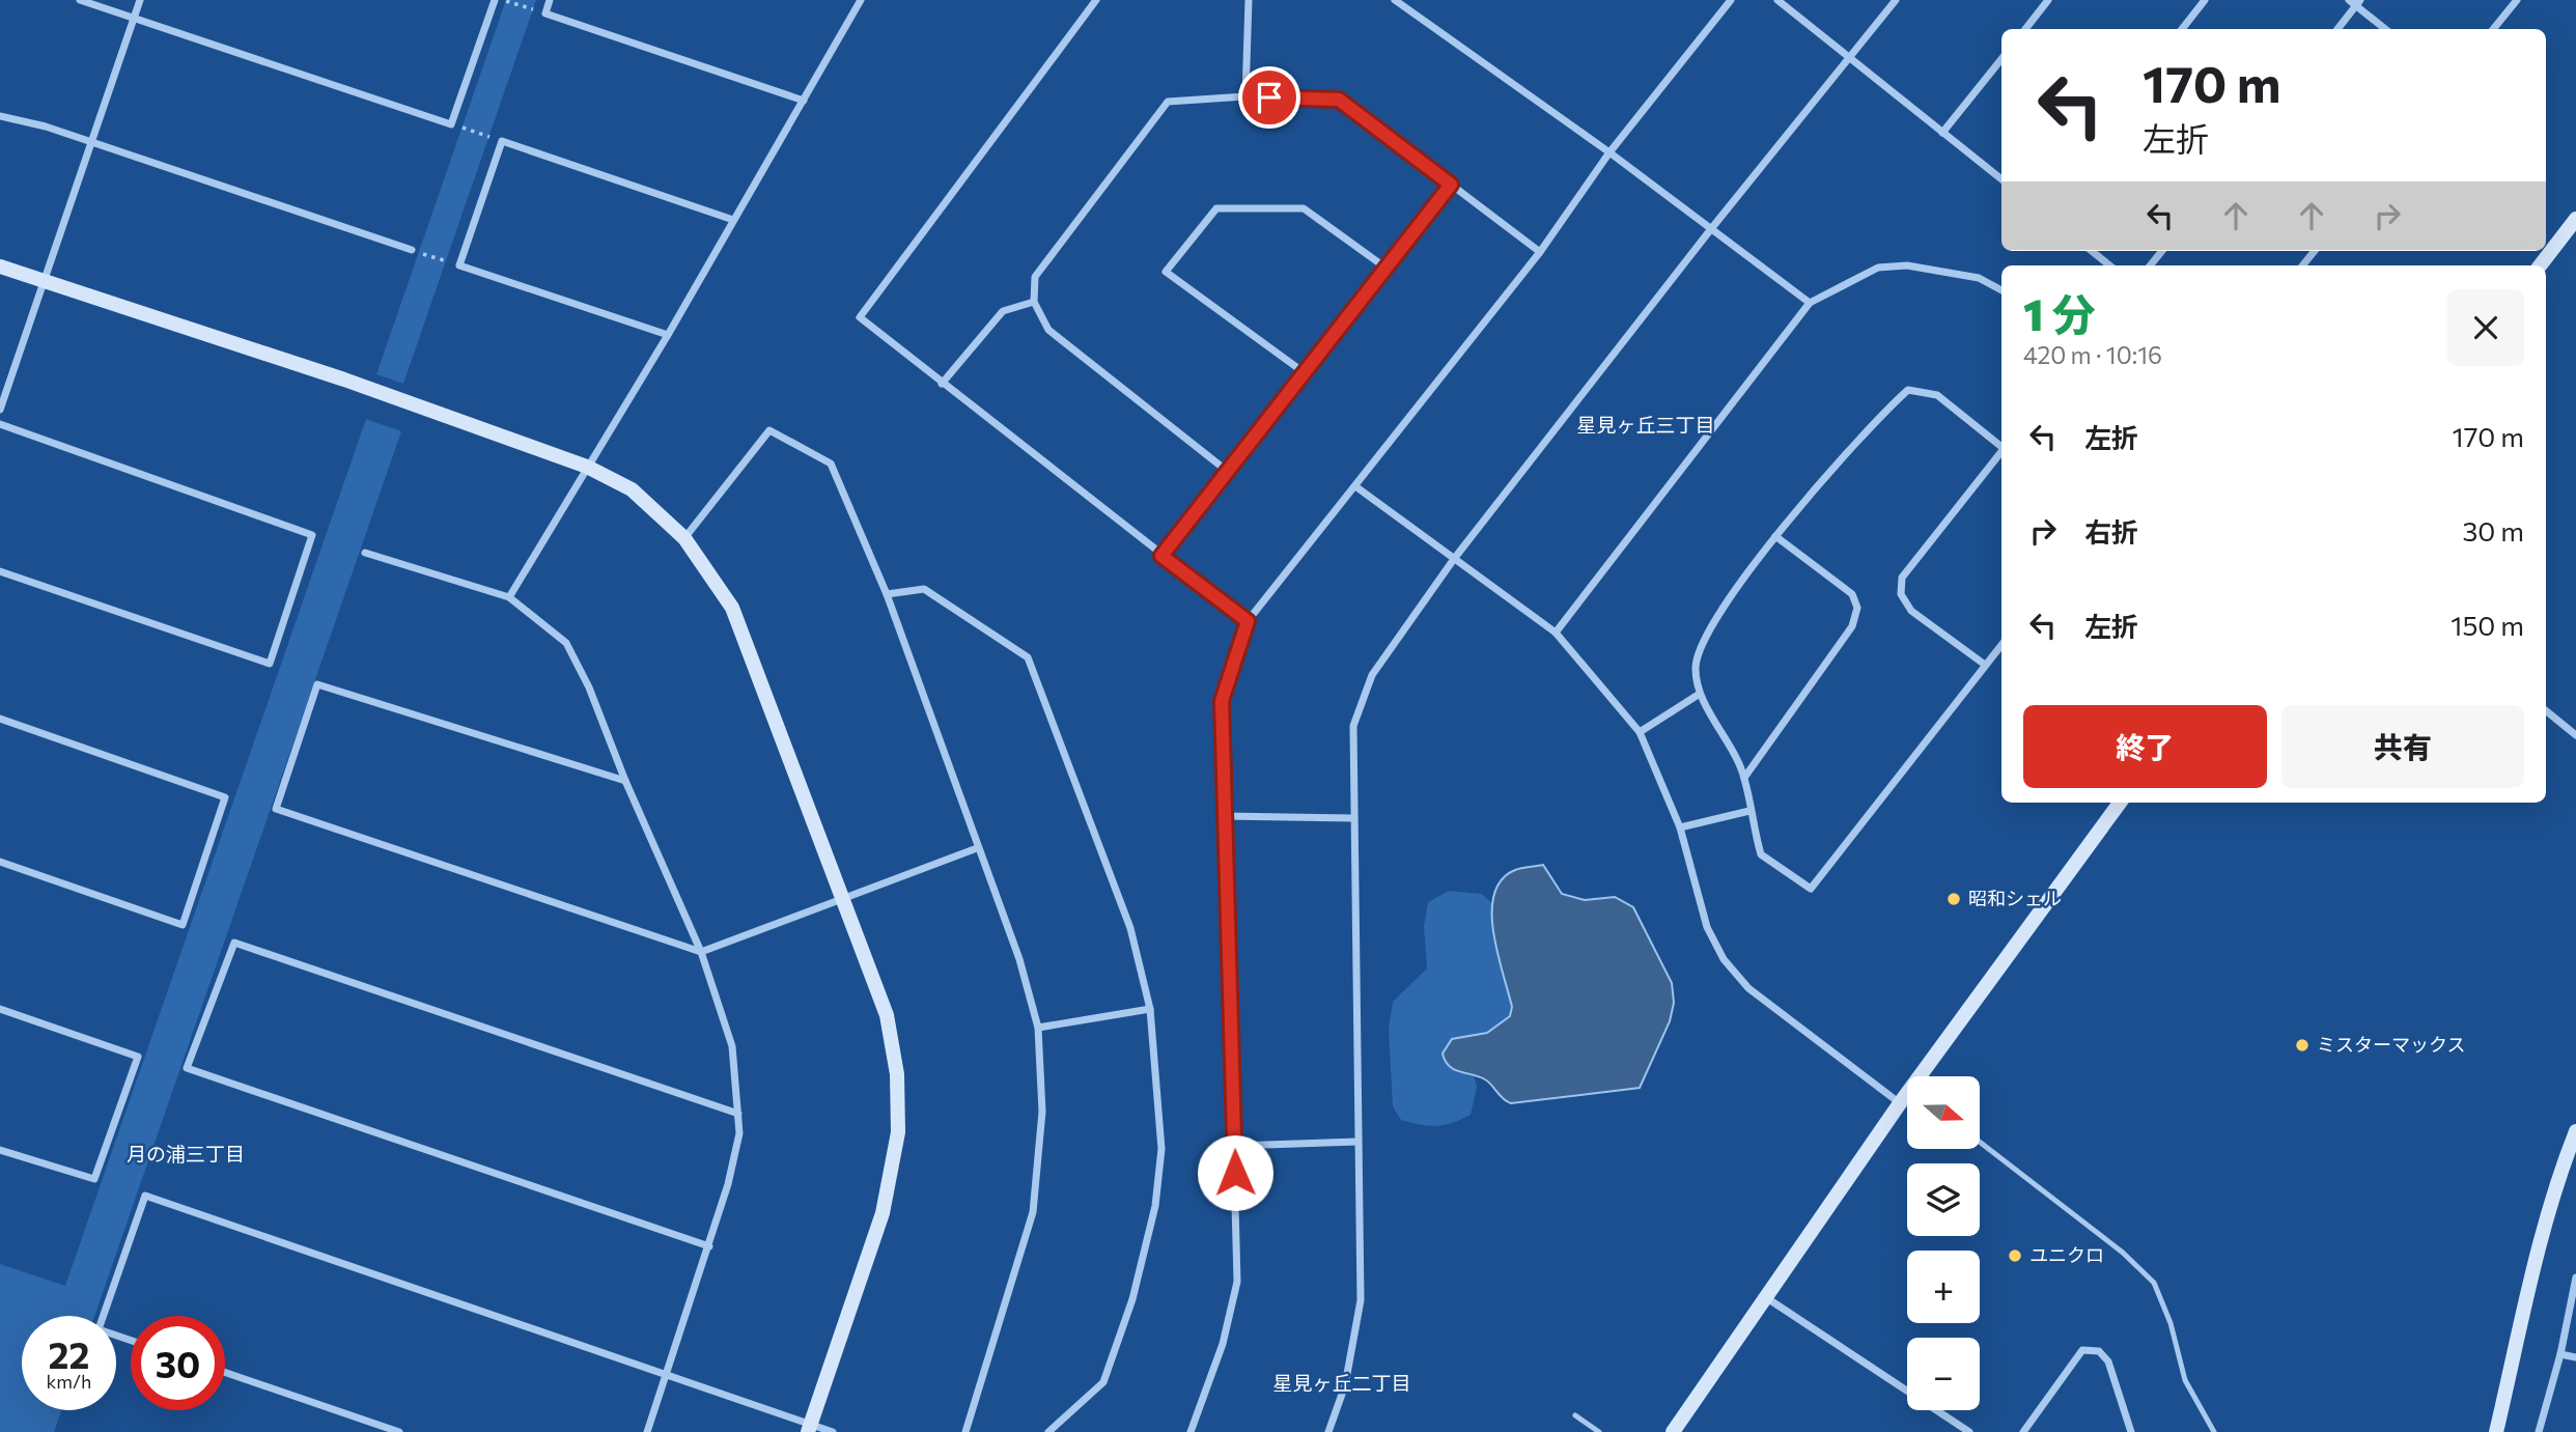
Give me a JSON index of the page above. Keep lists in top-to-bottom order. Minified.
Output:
{"districts":["星見ヶ丘三丁目","月の浦三丁目","星見ヶ丘二丁目"],"places":["昭和シェル","ミスターマックス","ユニクロ"],"north":"right","page":{"turn":["170 m","左折"],"heading":["1 分","420 m · 10:16"],"list":[{"name":"左折","value":"170 m"},{"name":"右折","value":"30 m"},{"name":"左折","value":"150 m"}],"buttons":["終了","共有"],"map_buttons":["+","−"],"speed":"22 km/h","limit":"30"}}
